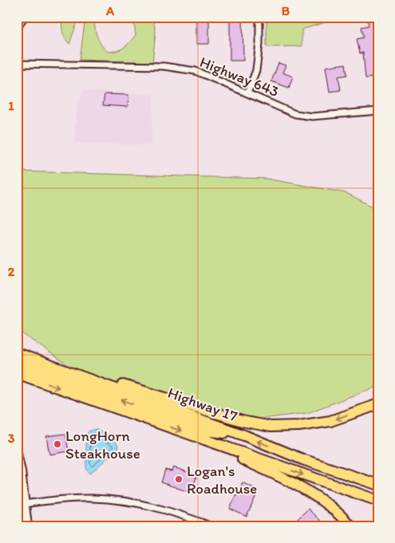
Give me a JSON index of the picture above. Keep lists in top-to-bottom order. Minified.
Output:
{"streets":{"highway":["Highway 17"],"street":["Highway 643"]},"places":["LongHorn Steakhouse","Logan's Roadhouse"],"grid":{"columns":["A","B"],"rows":["1","2","3"]}}
